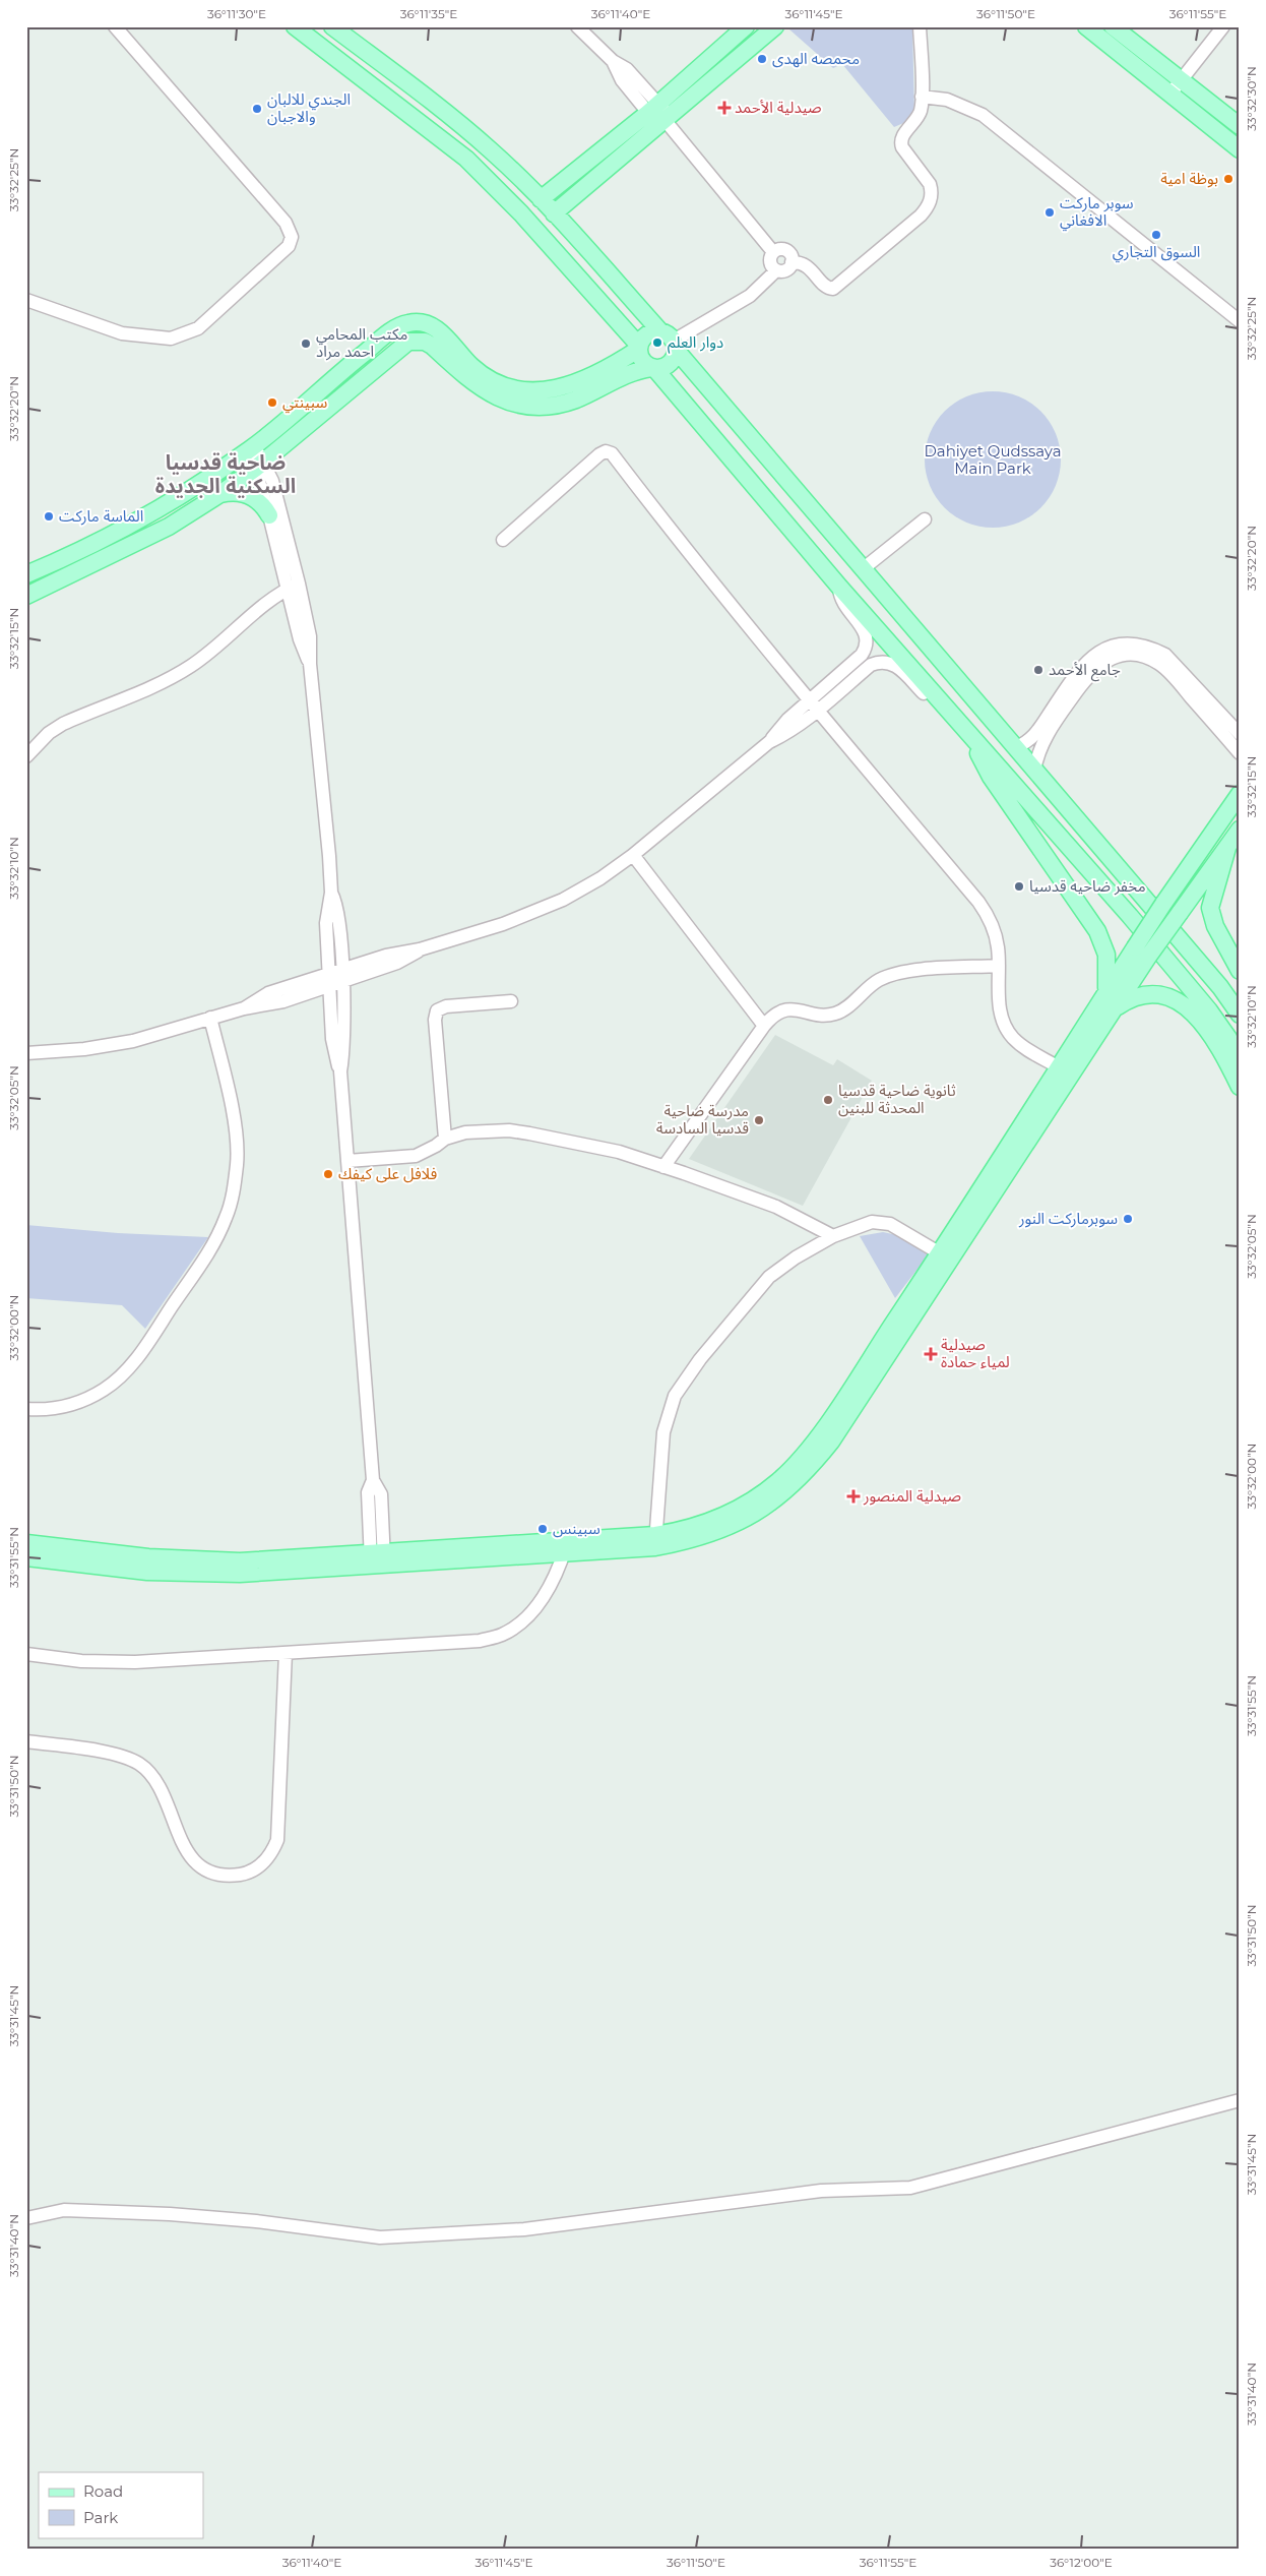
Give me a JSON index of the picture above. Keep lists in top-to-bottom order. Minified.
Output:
{"districts":["ضاحية قدسيا السكنية الجديدة"],"parks":["Dahiyet Qudssaya Main Park"],"places":{"other":["محمصه الهدى","الجندي للالبان والاجبان","بوظة امية","سوبر ماركت الافغاني","السوق التجاري","دوار العلم","مكتب المحامي احمد مراد","سبينتي","الماسة ماركت","جامع الأحمد","مخفر ضاحيه قدسيا","ثانوية ضاحية قدسيا المحدثة للبنين","مدرسة ضاحية قدسيا السادسة","فلافل على كيفك","سوبرماركت النور","سبينس"],"health":["صيدلية الأحمد","صيدلية لمياء حمادة","صيدلية المنصور"]},"legend":["Road","Park"],"coordinates":["36°11'30\"E","36°11'35\"E","36°11'40\"E","36°11'45\"E","36°11'50\"E","36°11'55\"E","33°32'30\"N","33°32'25\"N","33°32'20\"N","33°32'15\"N","33°32'10\"N","33°32'05\"N","33°32'00\"N","33°31'55\"N","33°31'50\"N","33°31'45\"N","33°31'40\"N","36°12'00\"E"]}
